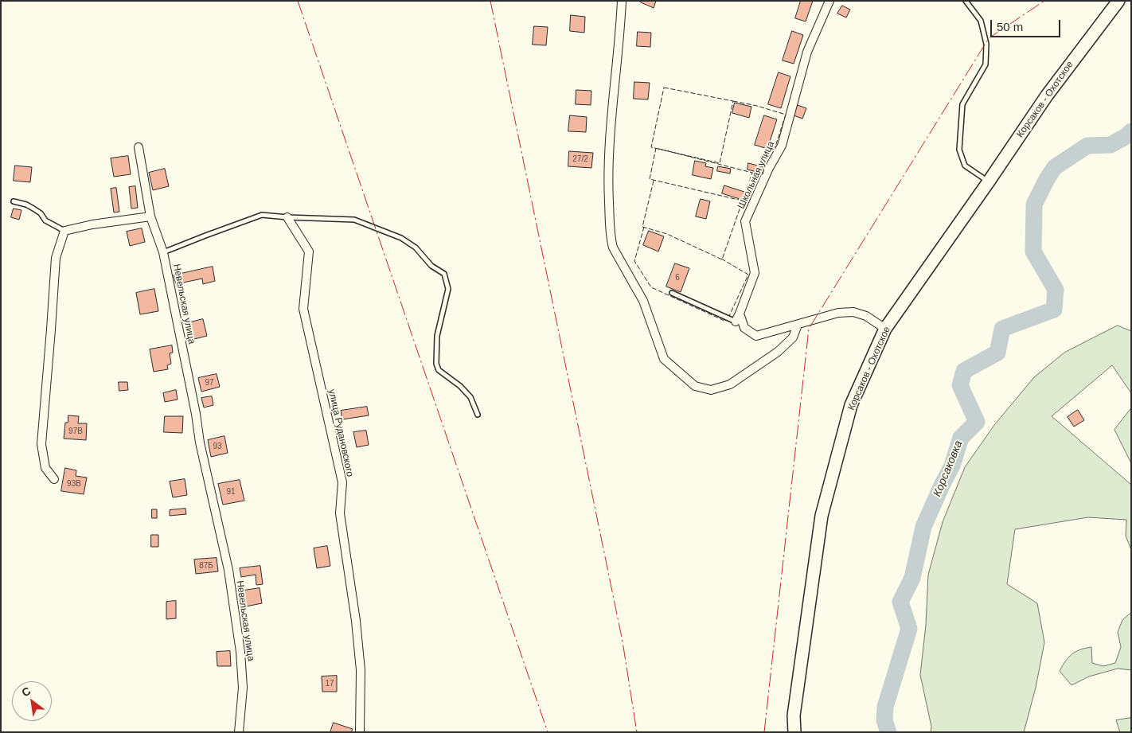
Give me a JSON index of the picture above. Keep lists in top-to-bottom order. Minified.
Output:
{"streets":{"street":["Корсаков - Охотское","Школьная улица","Невельская улица","улица Рудановского"]},"water":["Корсаковка"],"house_numbers":["27/2","6","97","97В","93","93В","91","87Б","17"],"scale_bar":"50 m","north":"top left"}
